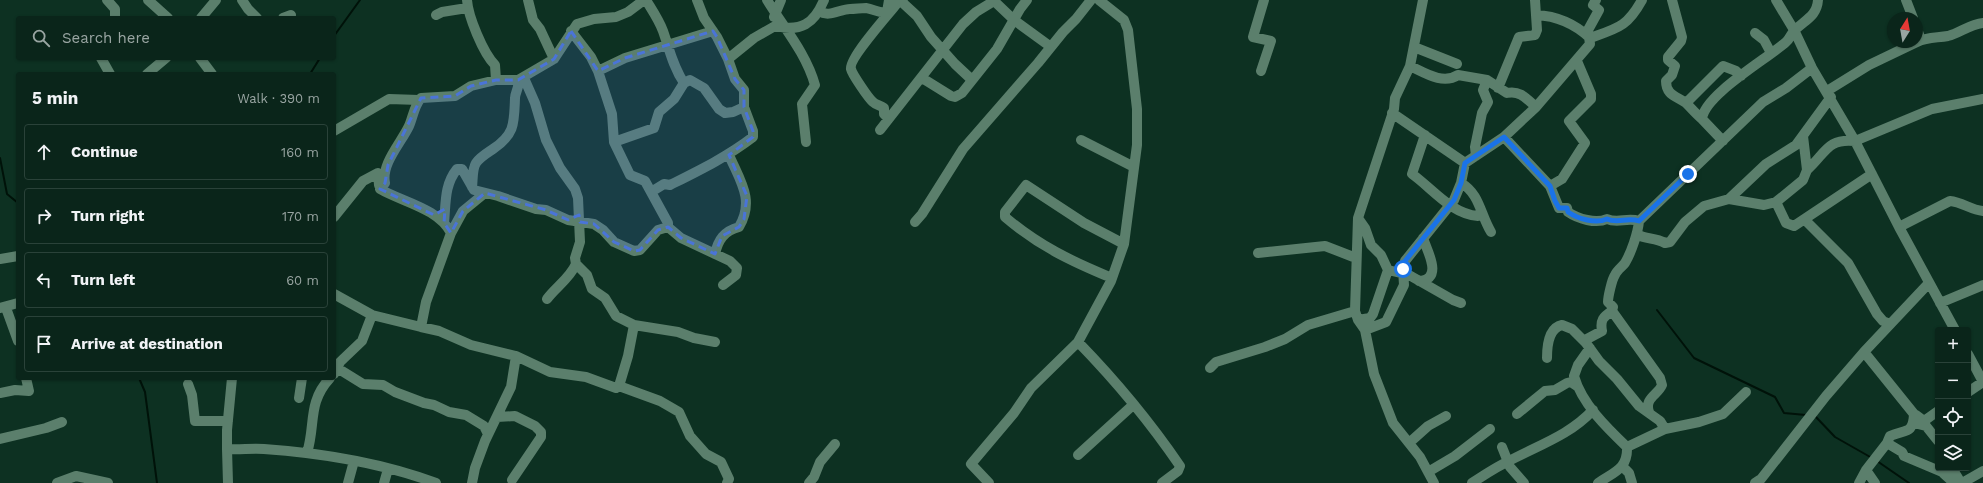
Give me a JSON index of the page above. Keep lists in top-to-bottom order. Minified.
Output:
{"north":"top","page":{"search":"Search here","heading":["5 min","Walk · 390 m"],"list":[["Continue","160 m"],["Turn right","170 m"],["Turn left","60 m"],"Arrive at destination"],"map_buttons":["+","−"]}}
